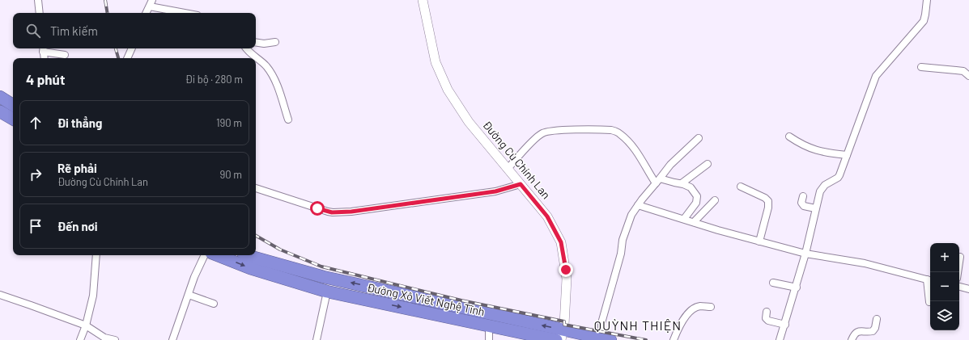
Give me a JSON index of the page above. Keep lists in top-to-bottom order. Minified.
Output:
{"streets":{"highway":["Đường Xô Viết Nghệ Tĩnh"],"street":["Đường Cù Chính Lan"]},"crossings":[["Đường Cù Chính Lan","Đường Xô Viết Nghệ Tĩnh"]],"districts":["QUỲNH THIỆN"],"page":{"search":"Tìm kiếm","heading":["4 phút","Đi bộ · 280 m"],"list":[["Đi thẳng","190 m"],["Rẽ phải","Đường Cù Chính Lan","90 m"],"Đến nơi"],"map_buttons":["+","−"]}}
